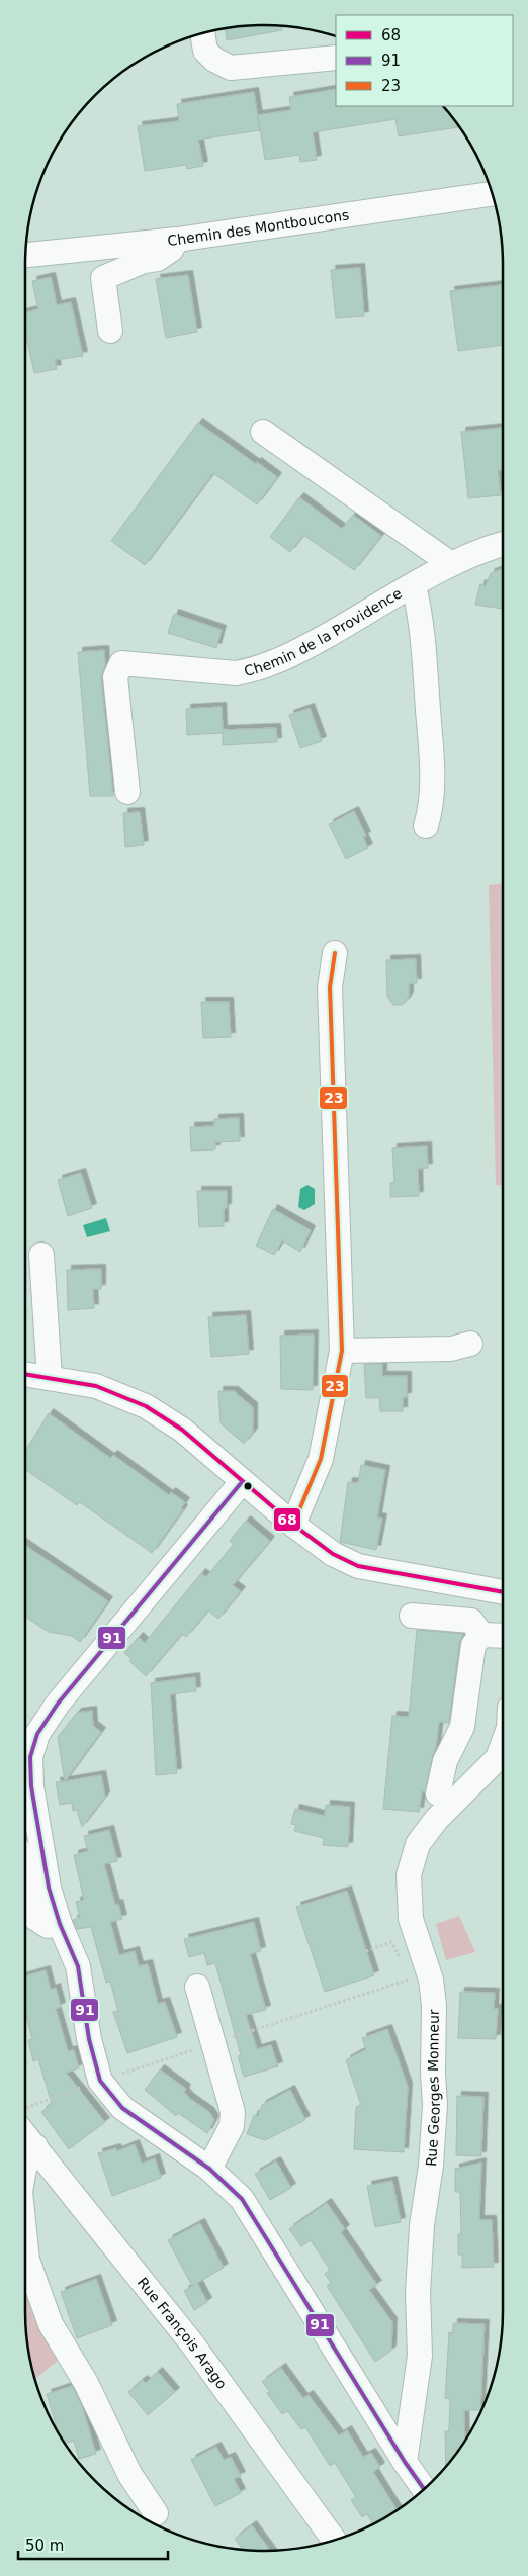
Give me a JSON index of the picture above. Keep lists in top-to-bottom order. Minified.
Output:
{"streets":{"street":["Chemin des Montboucons","Chemin de la Providence","Rue Georges Monneur","Rue François Arago"]},"lines":["transit line 23","transit line 68","transit line 91"],"legend":["68","91","23"],"scale_bar":"50 m"}
